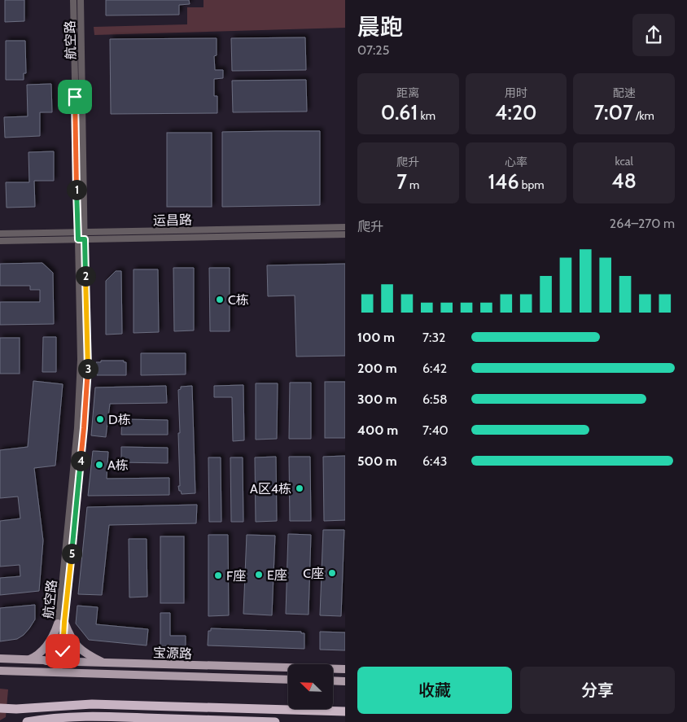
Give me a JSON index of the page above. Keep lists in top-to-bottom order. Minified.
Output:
{"streets":{"main road":["宝源路"],"street":["航空路","运昌路"]},"crossings":[["航空路","运昌路"],["航空路","宝源路"]],"places":["C栋","D栋","A栋","A区4栋","C座","E座","F座"],"north":"top left","page":{"heading":["晨跑","07:25"],"stats":[["距离","0.61 km"],["用时","4:20"],["配速","7:07 /km"],["爬升","7 m"],["心率","146 bpm"],["kcal","48"]],"pins":["1","2","3","4","5"],"chart":["爬升","264–270 m"],"list":[{"name":"100 m","note":"7:32"},{"name":"200 m","note":"6:42"},{"name":"300 m","note":"6:58"},{"name":"400 m","note":"7:40"},{"name":"500 m","note":"6:43"}],"buttons":["收藏","分享"]}}
